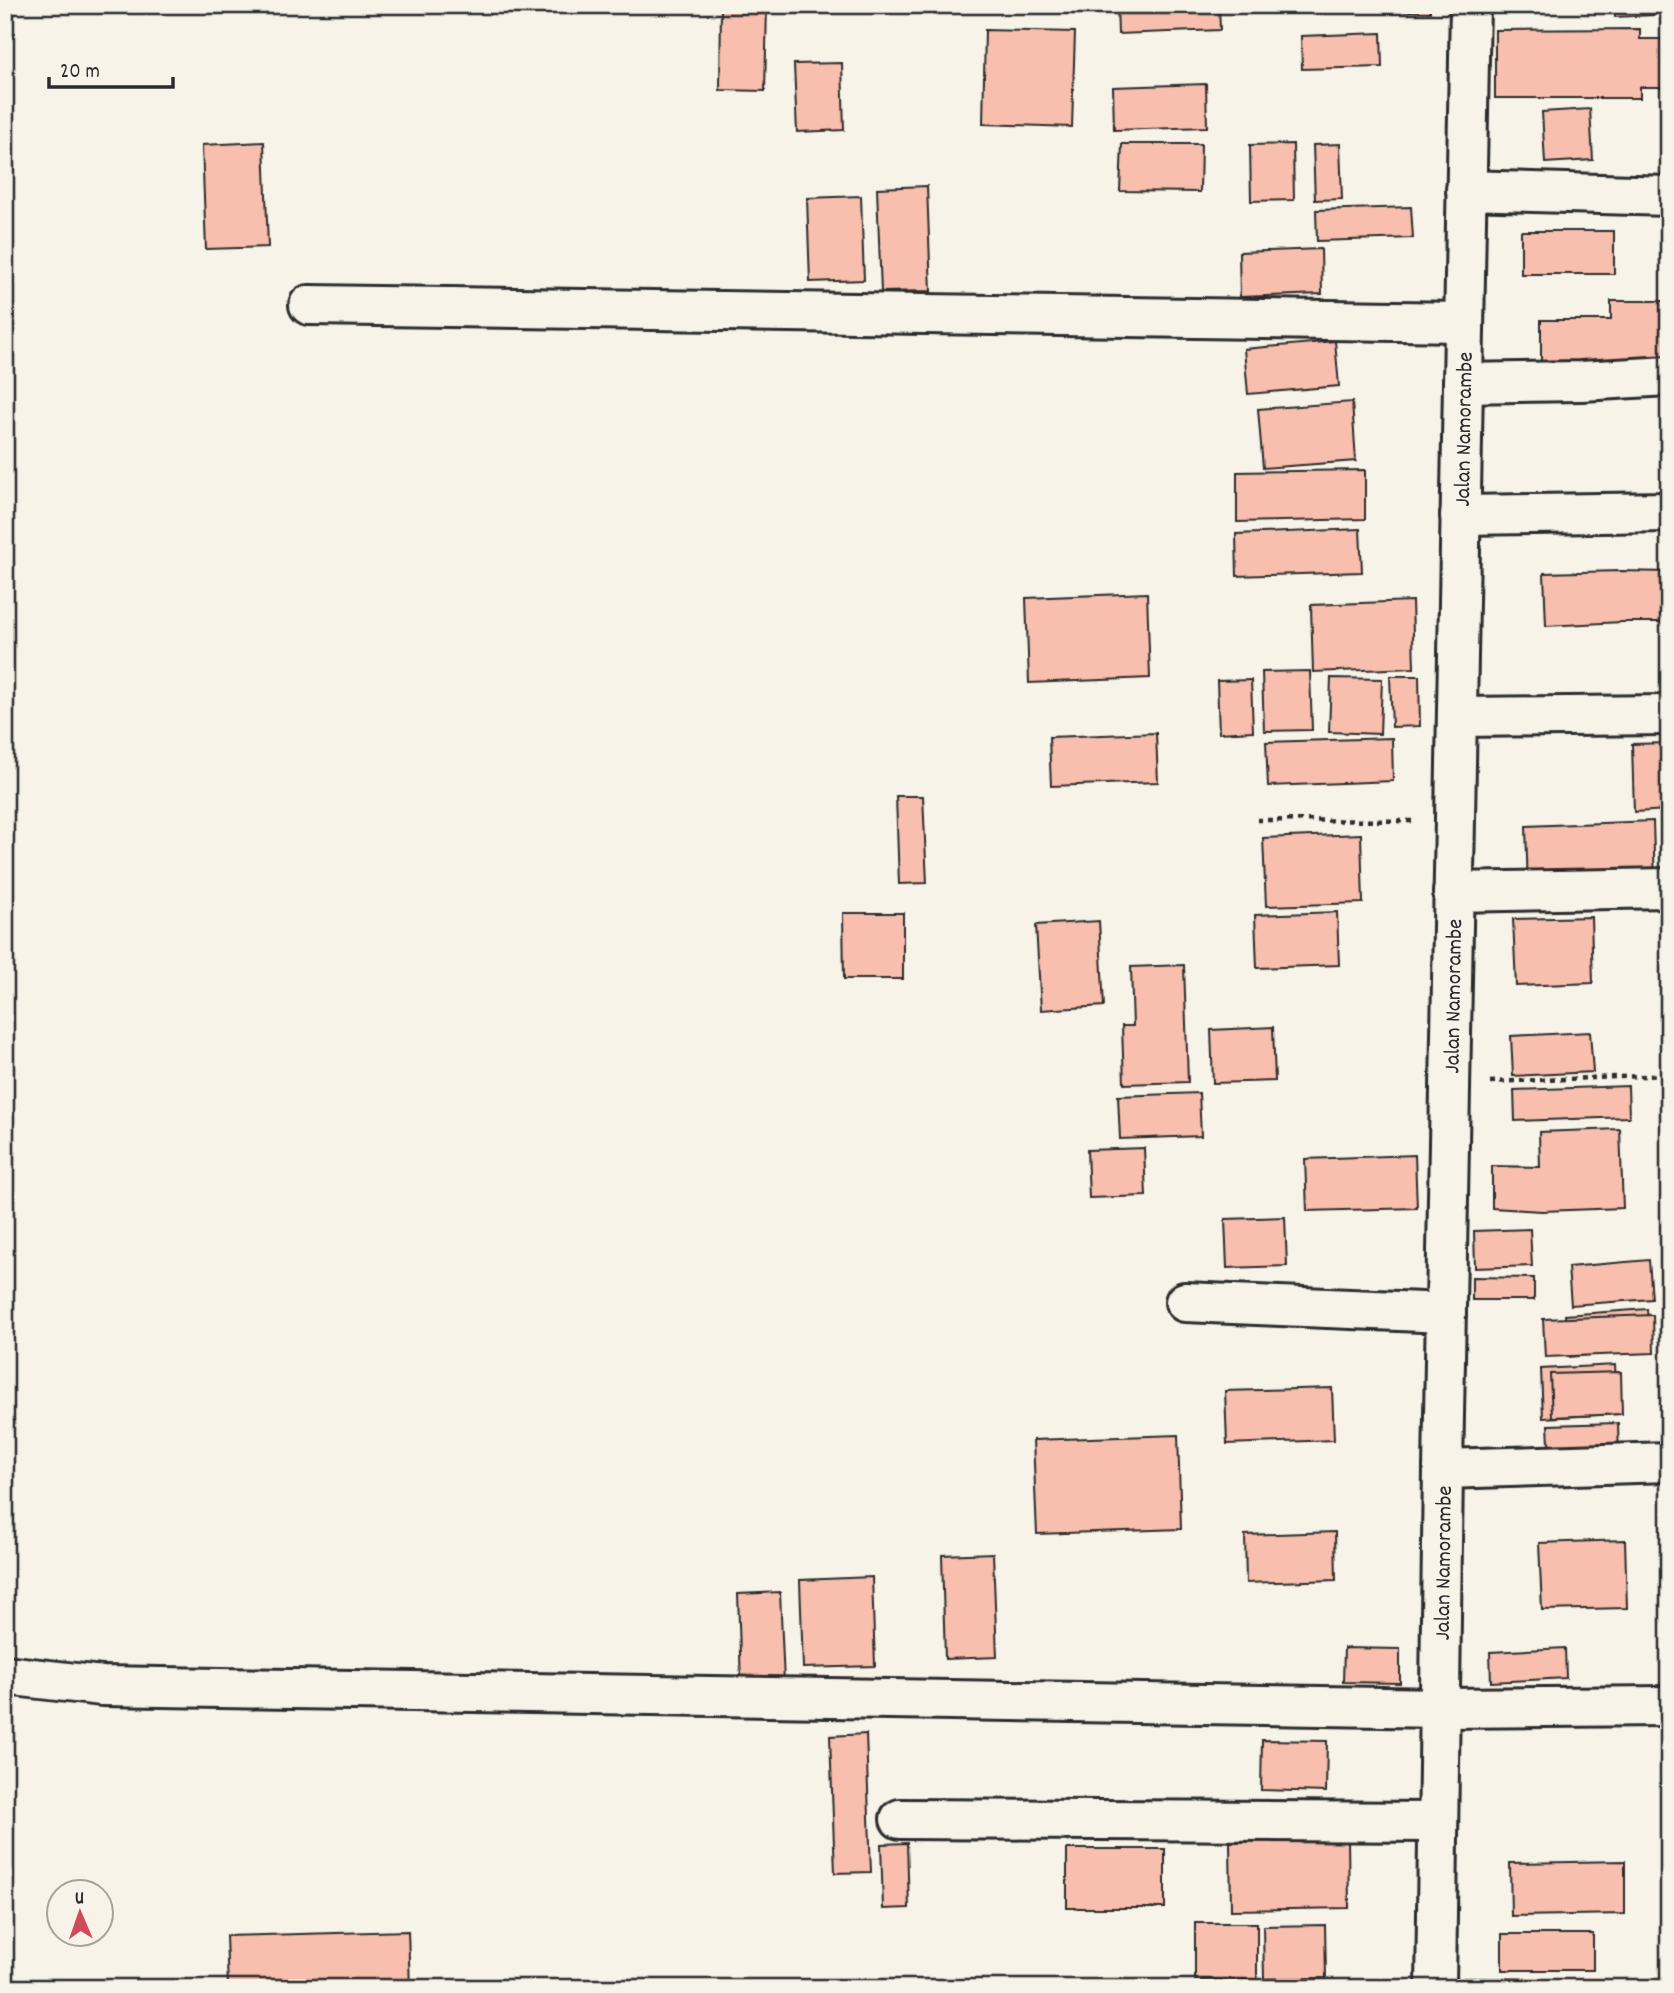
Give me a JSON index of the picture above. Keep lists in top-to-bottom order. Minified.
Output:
{"streets":{"street":["Jalan Namorambe"]},"scale_bar":"20 m","north":"top"}
